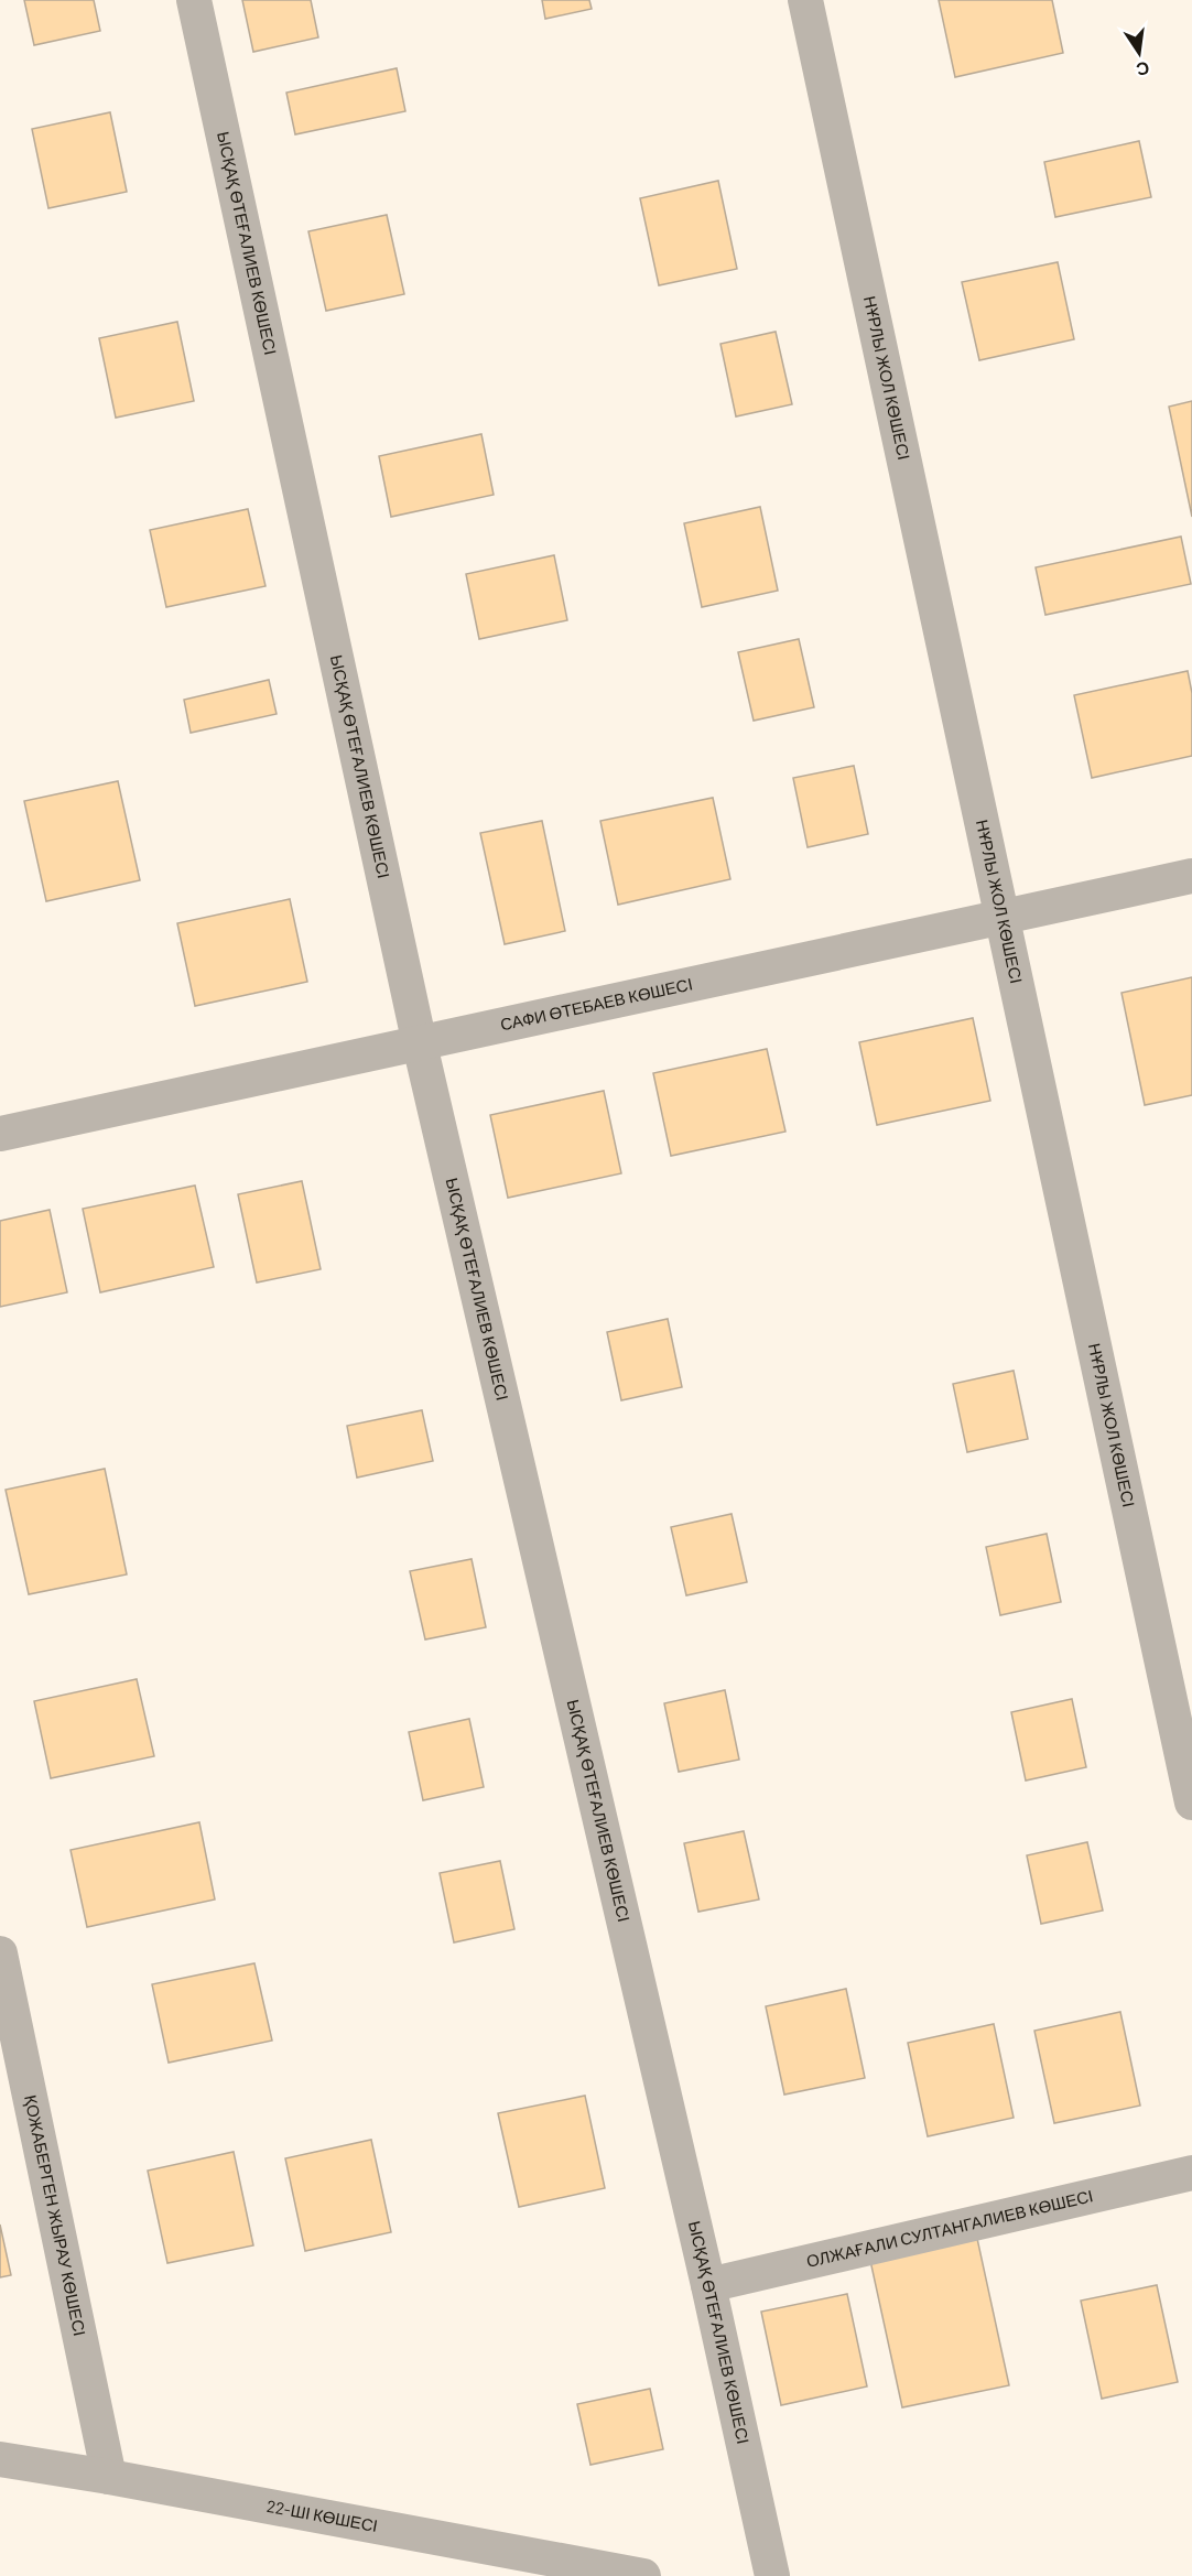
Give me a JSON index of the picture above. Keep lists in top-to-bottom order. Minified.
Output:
{"streets":{"street":["ЫСҚАҚ ӨТЕҒАЛИЕВ КӨШЕСІ","НҰРЛЫ ЖОЛ КӨШЕСІ","САФИ ӨТЕБАЕВ КӨШЕСІ","ҚОЖАБЕРГЕН ЖЫРАУ КӨШЕСІ","ОЛЖАҒАЛИ СУЛТАНГАЛИЕВ КӨШЕСІ","22-ШІ КӨШЕСІ"]},"crossings":[["ЫСҚАҚ ӨТЕҒАЛИЕВ КӨШЕСІ","САФИ ӨТЕБАЕВ КӨШЕСІ"],["ЫСҚАҚ ӨТЕҒАЛИЕВ КӨШЕСІ","ОЛЖАҒАЛИ СУЛТАНГАЛИЕВ КӨШЕСІ"],["НҰРЛЫ ЖОЛ КӨШЕСІ","САФИ ӨТЕБАЕВ КӨШЕСІ"],["ҚОЖАБЕРГЕН ЖЫРАУ КӨШЕСІ","22-ШІ КӨШЕСІ"]],"north":"bottom"}
